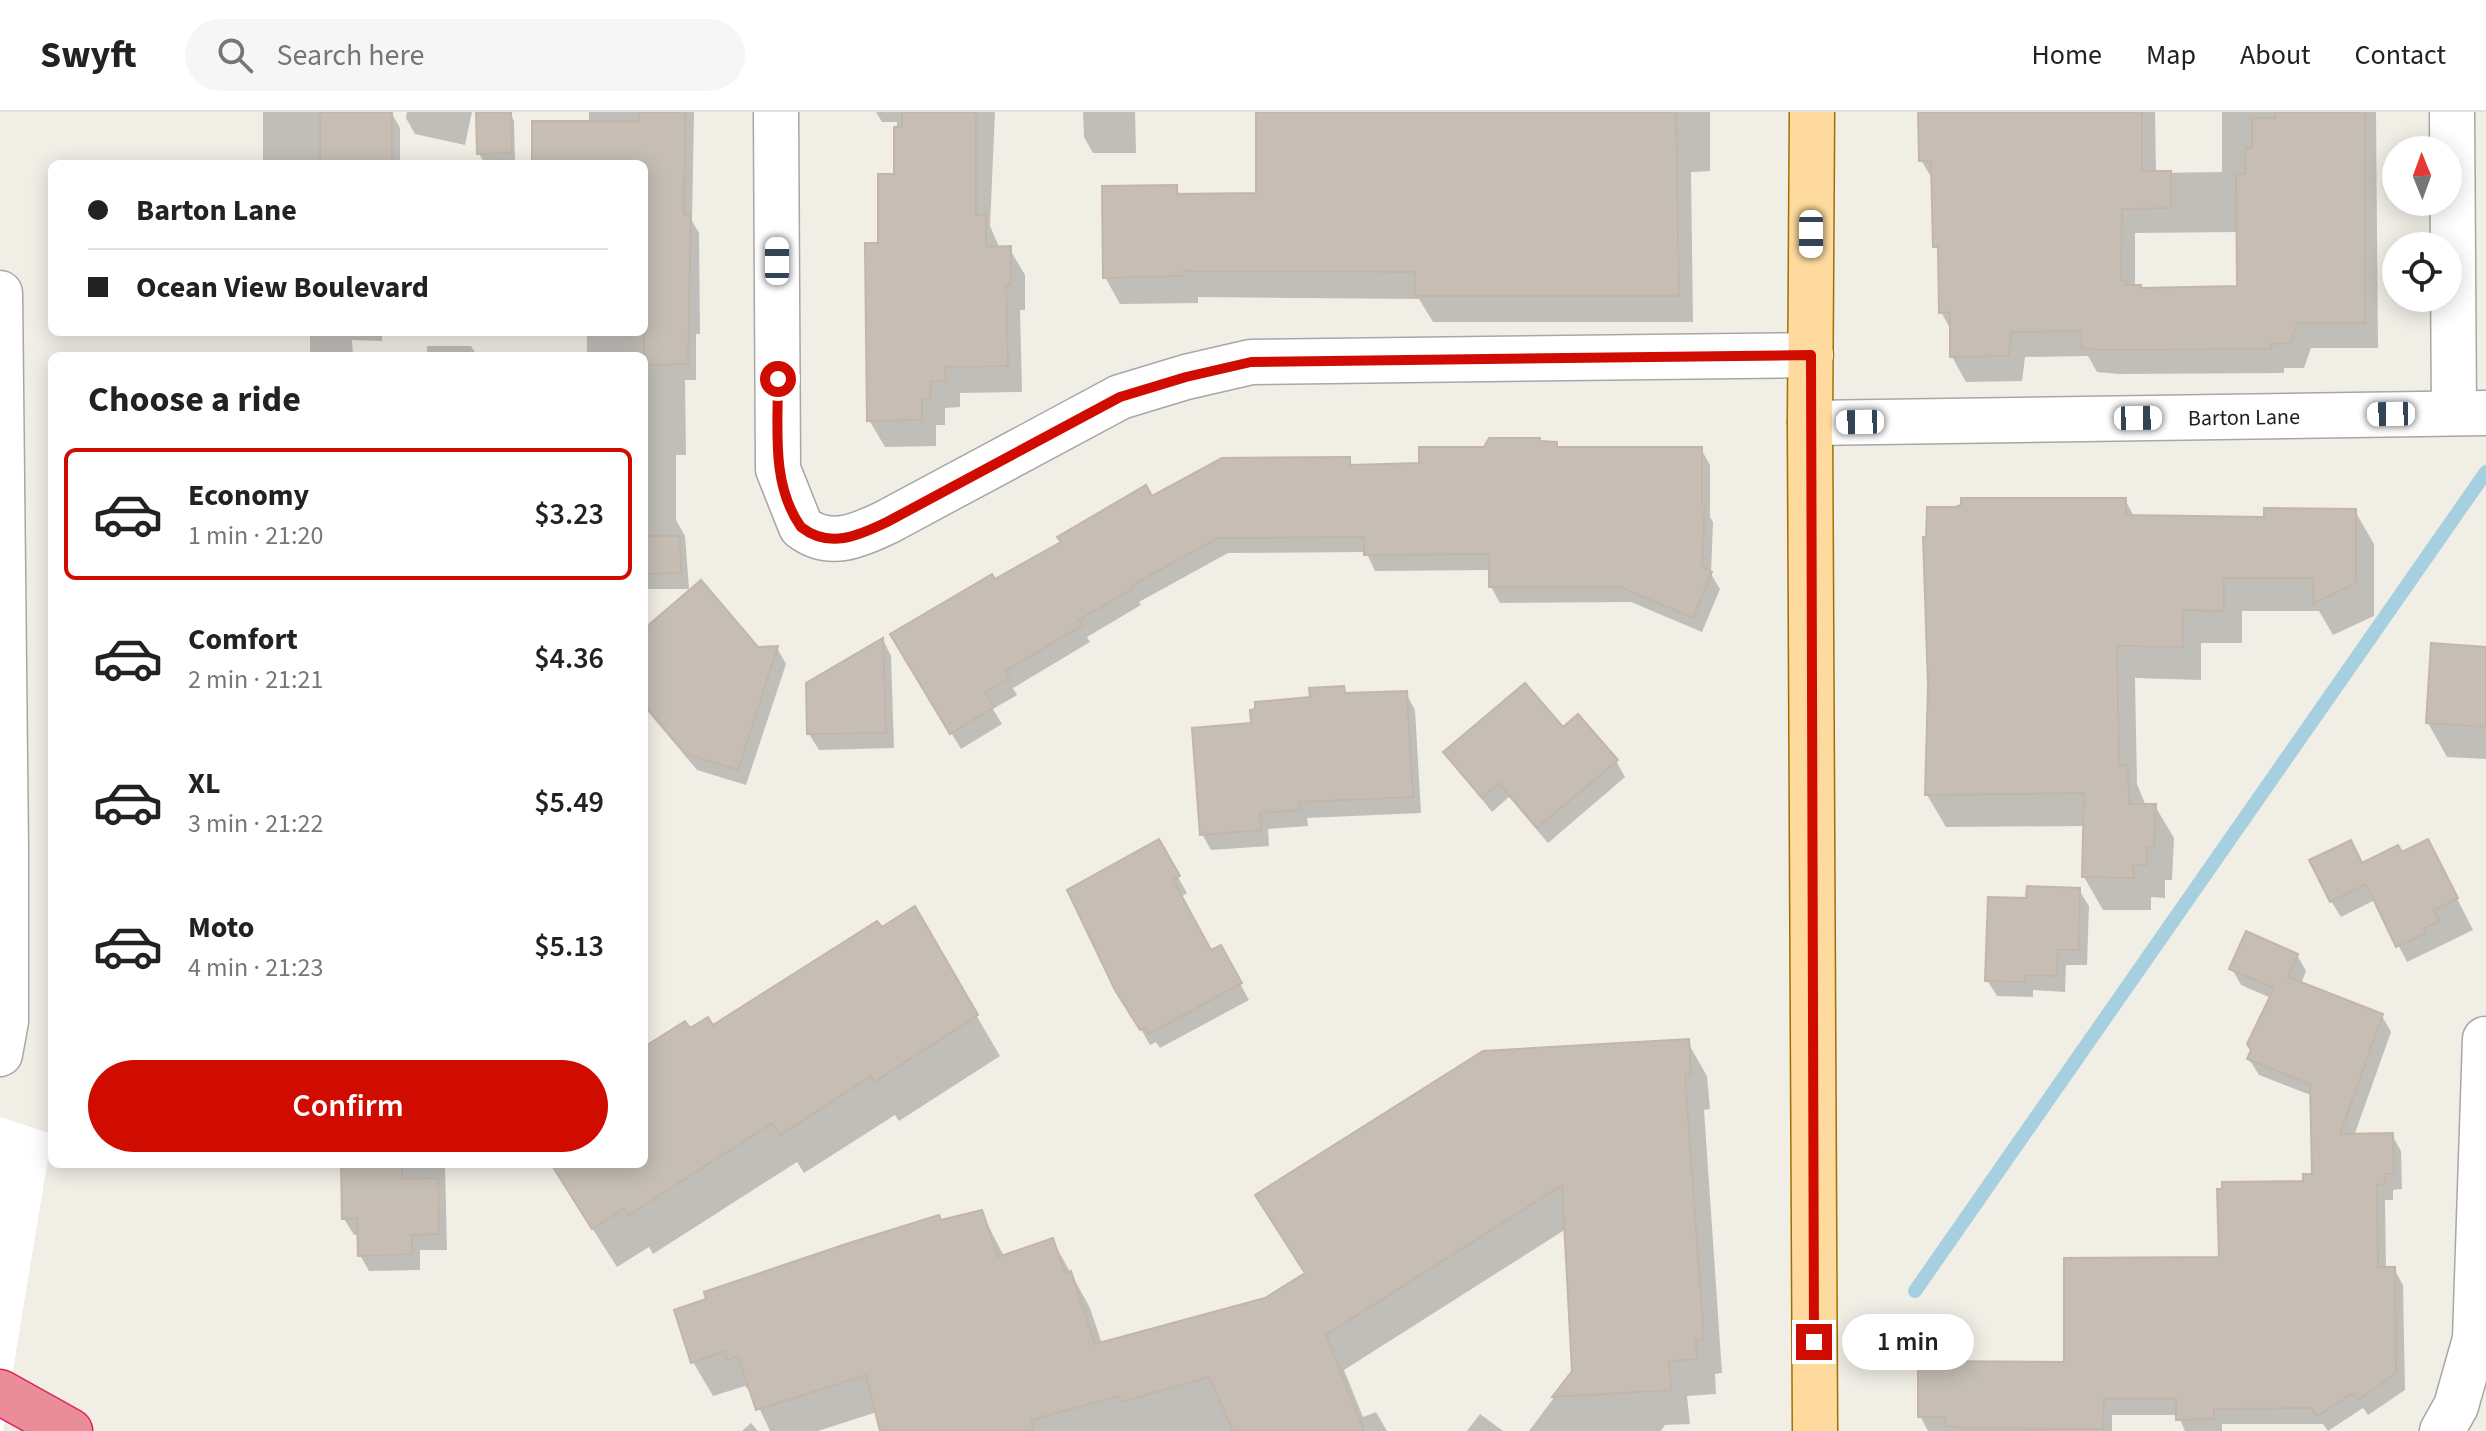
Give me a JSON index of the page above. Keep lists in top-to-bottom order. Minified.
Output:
{"streets":{"street":["Barton Lane"]},"north":"top","page":{"header":"Swyft","search":"Search here","nav":["Home","Map","About","Contact"],"banner":["Barton Lane","Ocean View Boulevard"],"heading":"Choose a ride","list":[{"name":"Economy","note":"1 min · 21:20","value":"$3.23"},{"name":"Comfort","note":"2 min · 21:21","value":"$4.36"},{"name":"XL","note":"3 min · 21:22","value":"$5.49"},{"name":"Moto","note":"4 min · 21:23","value":"$5.13"}],"buttons":"Confirm","bubble":"1 min"}}
